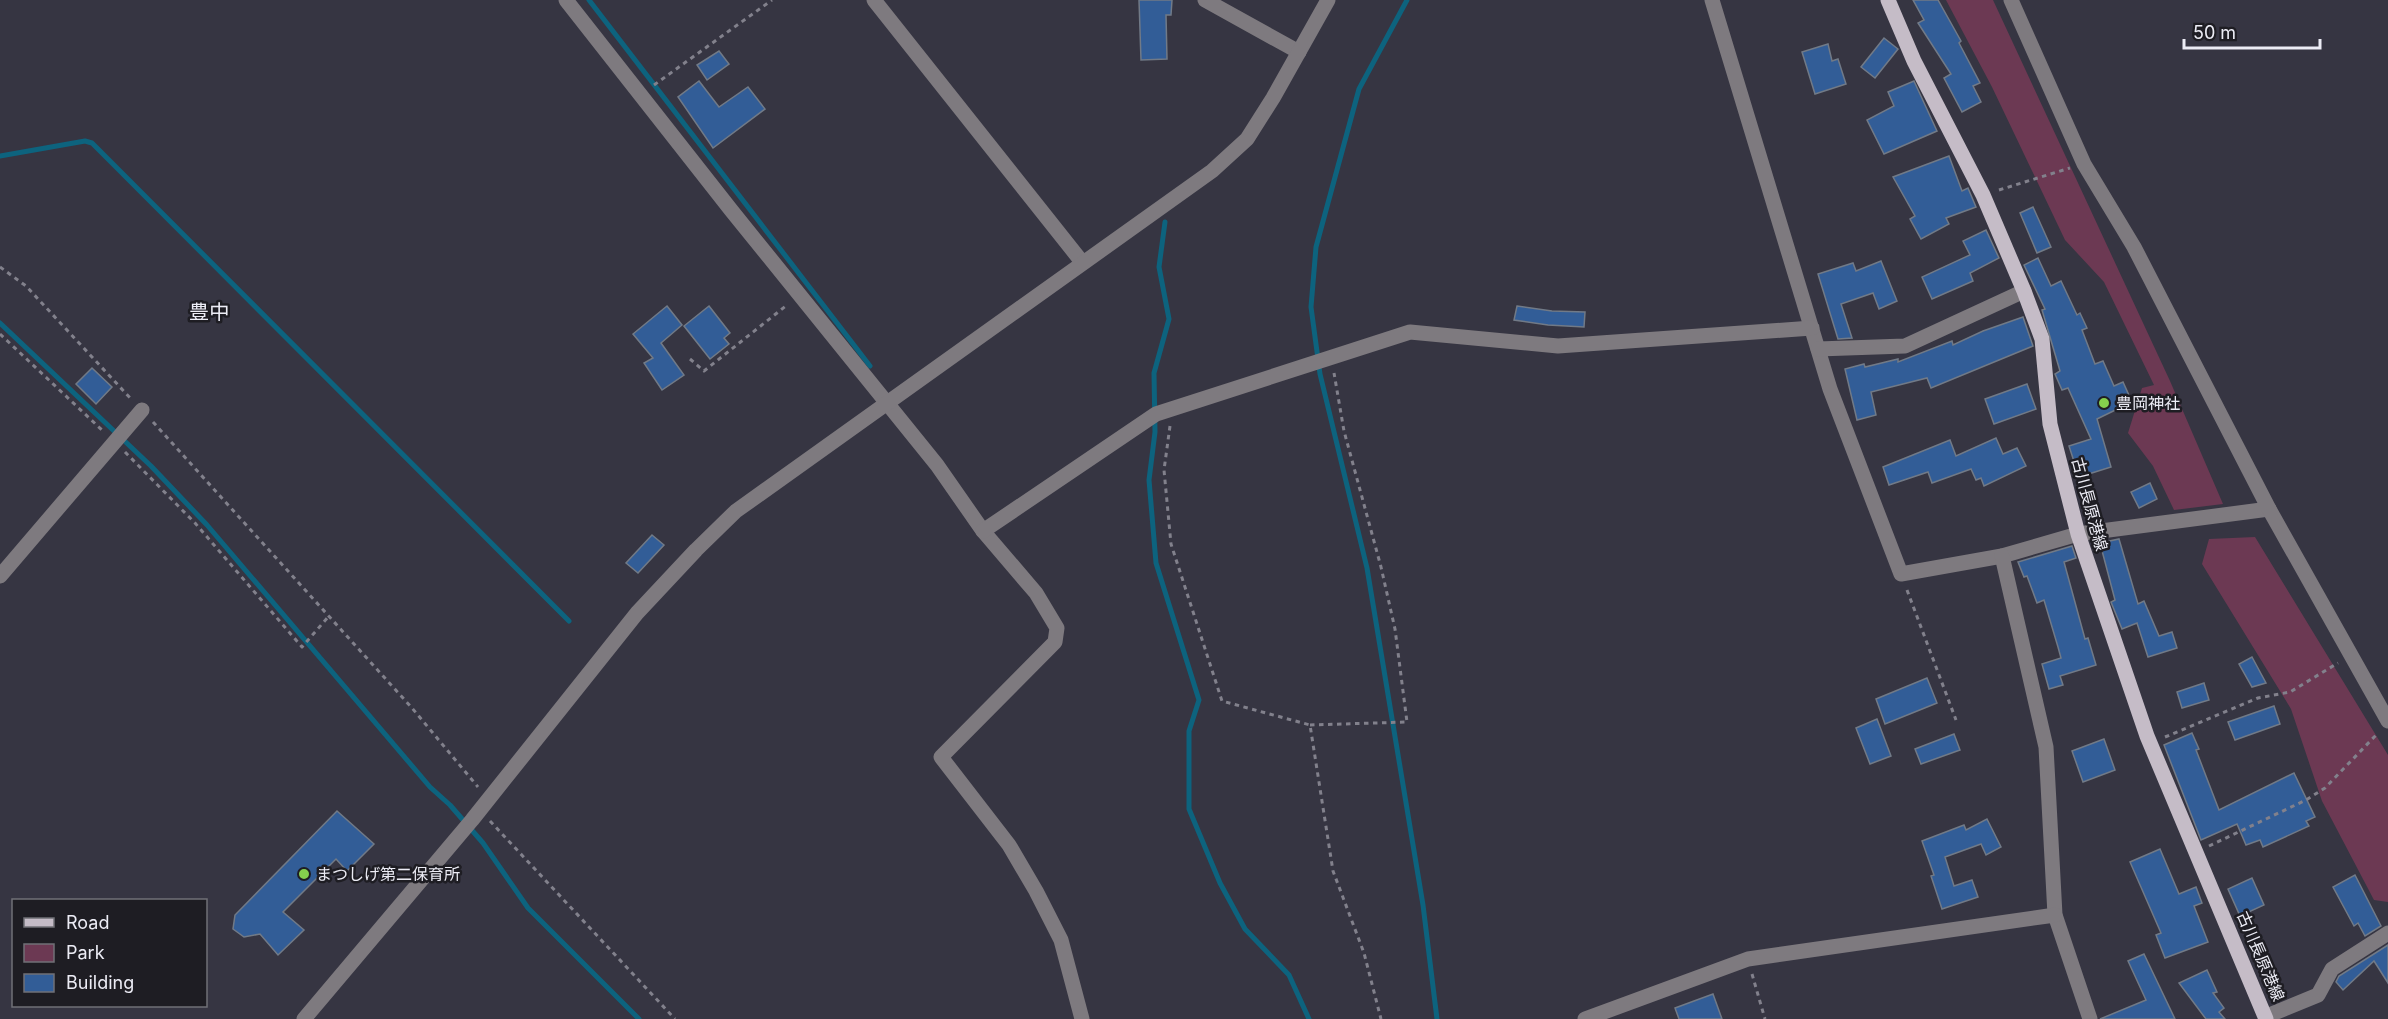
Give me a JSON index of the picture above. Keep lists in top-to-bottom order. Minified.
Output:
{"streets":{"main road":["古川長原港線"]},"districts":["豊中"],"places":["豊岡神社","まつしげ第二保育所"],"legend":["Road","Park","Building"],"scale_bar":"50 m"}
